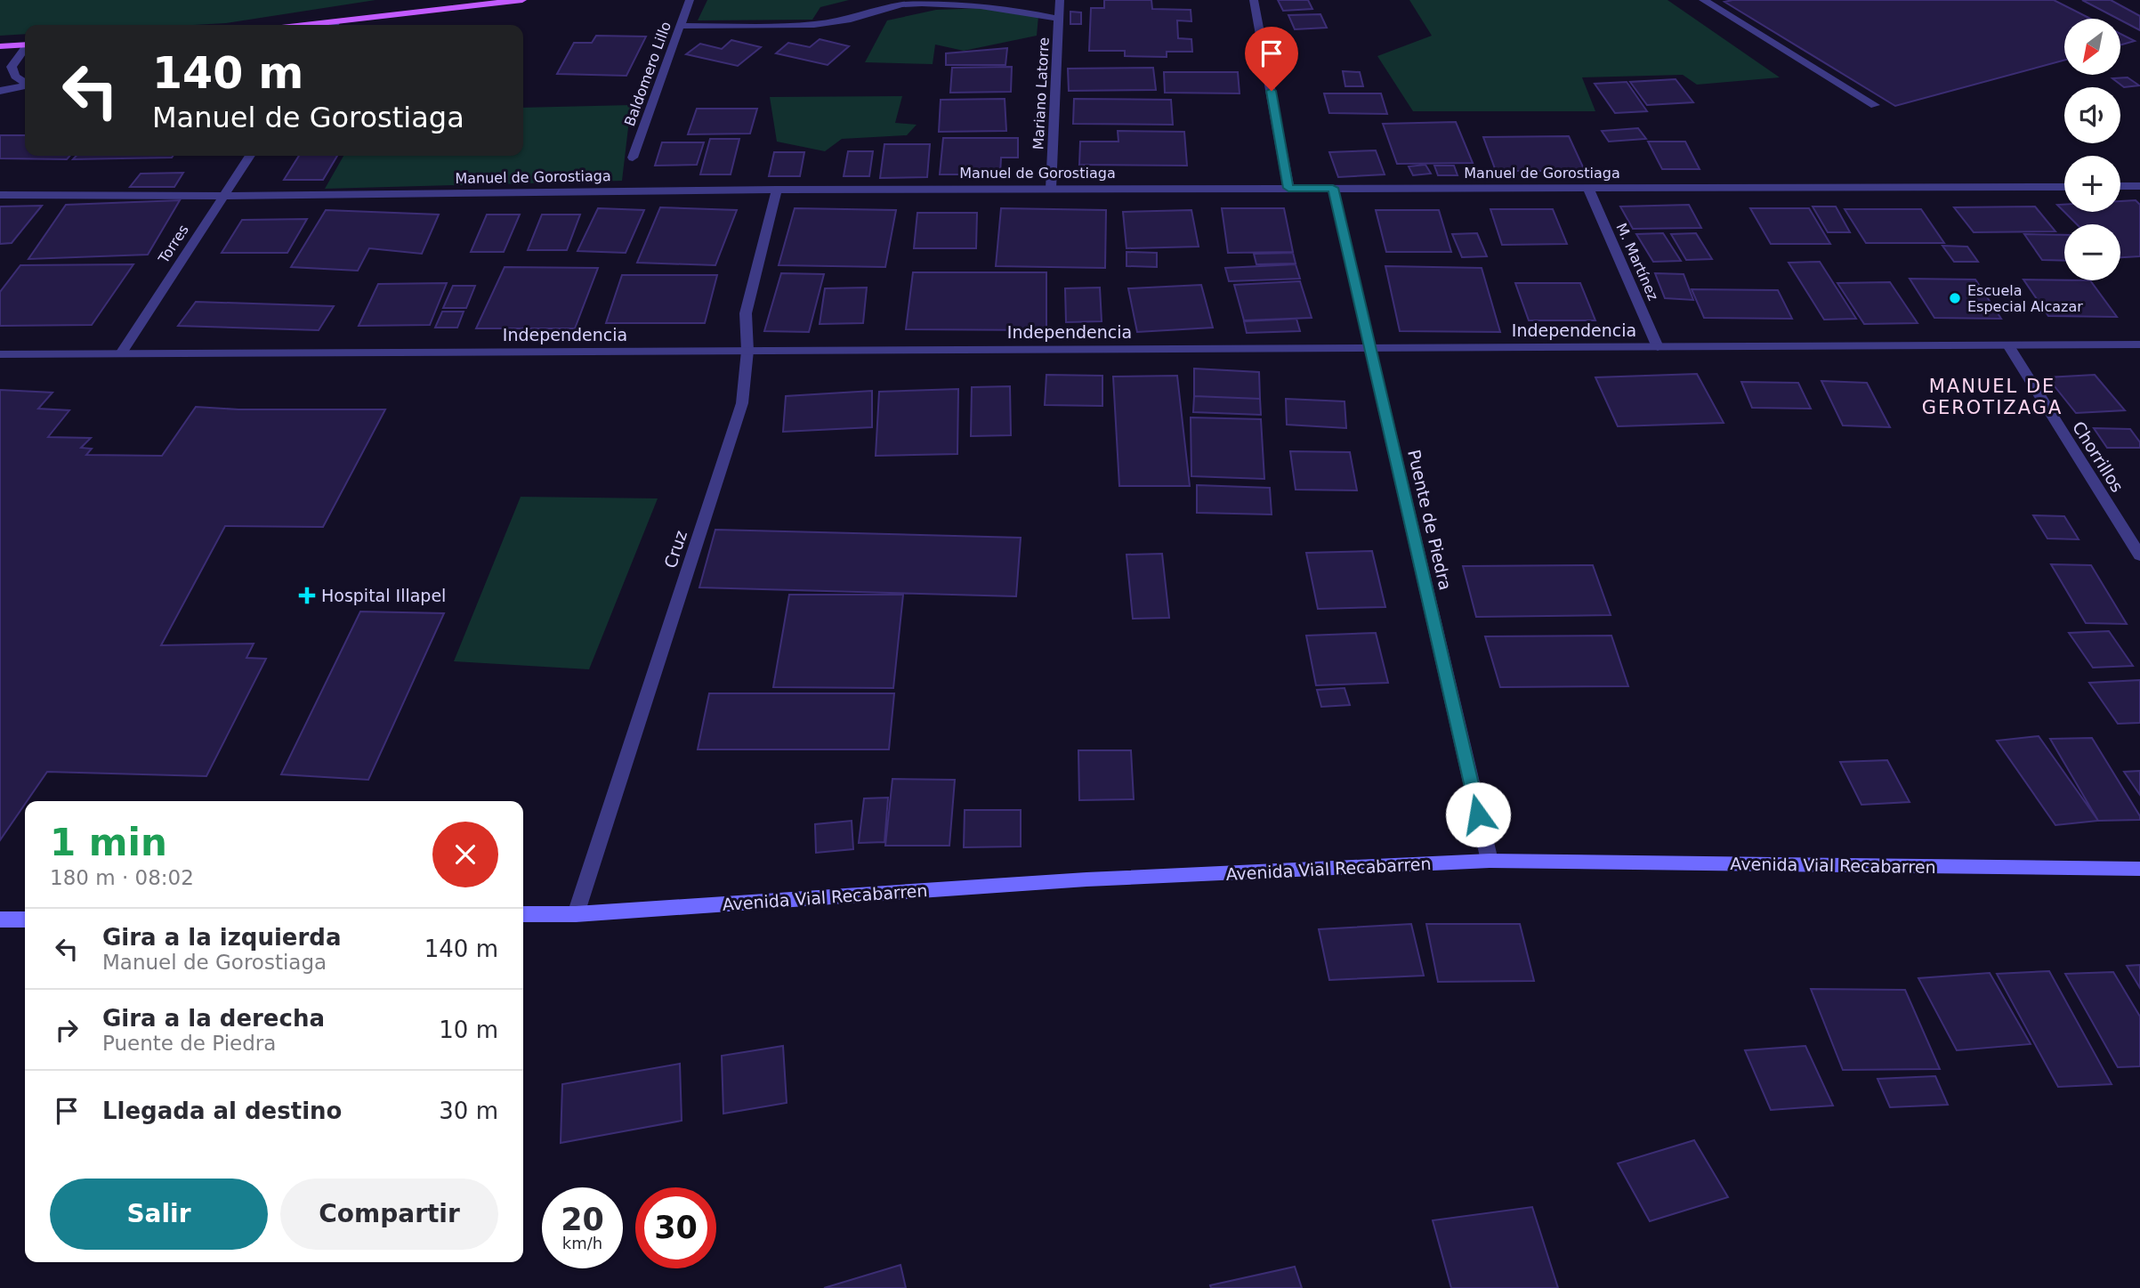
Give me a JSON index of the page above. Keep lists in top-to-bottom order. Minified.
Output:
{"streets":{"main road":["Avenida Vial Recabarren"],"street":["Baldomero Lillo","Mariano Latorre","Manuel de Gorostiaga","Torres","M. Martínez","Independencia","Chorrillos","Puente de Piedra","Cruz"]},"crossings":[["Mariano Latorre","Manuel de Gorostiaga"],["Manuel de Gorostiaga","Torres"],["Manuel de Gorostiaga","M. Martínez"],["Manuel de Gorostiaga","Puente de Piedra"],["Manuel de Gorostiaga","Cruz"],["Torres","Independencia"],["M. Martínez","Independencia"],["Independencia","Chorrillos"],["Independencia","Puente de Piedra"],["Independencia","Cruz"],["Puente de Piedra","Avenida Vial Recabarren"],["Cruz","Avenida Vial Recabarren"]],"districts":["MANUEL DE GEROTIZAGA"],"places":{"other":["Escuela Especial Alcazar"],"health":["Hospital Illapel"]},"north":"bottom left","page":{"map_buttons":["+","−"],"turn":["140 m","Manuel de Gorostiaga"],"heading":["1 min","180 m · 08:02"],"list":[{"name":"Gira a la izquierda","note":"Manuel de Gorostiaga","value":"140 m"},{"name":"Gira a la derecha","note":"Puente de Piedra","value":"10 m"},{"name":"Llegada al destino","value":"30 m"}],"buttons":["Salir","Compartir"],"speed":"20 km/h","limit":"30"}}
